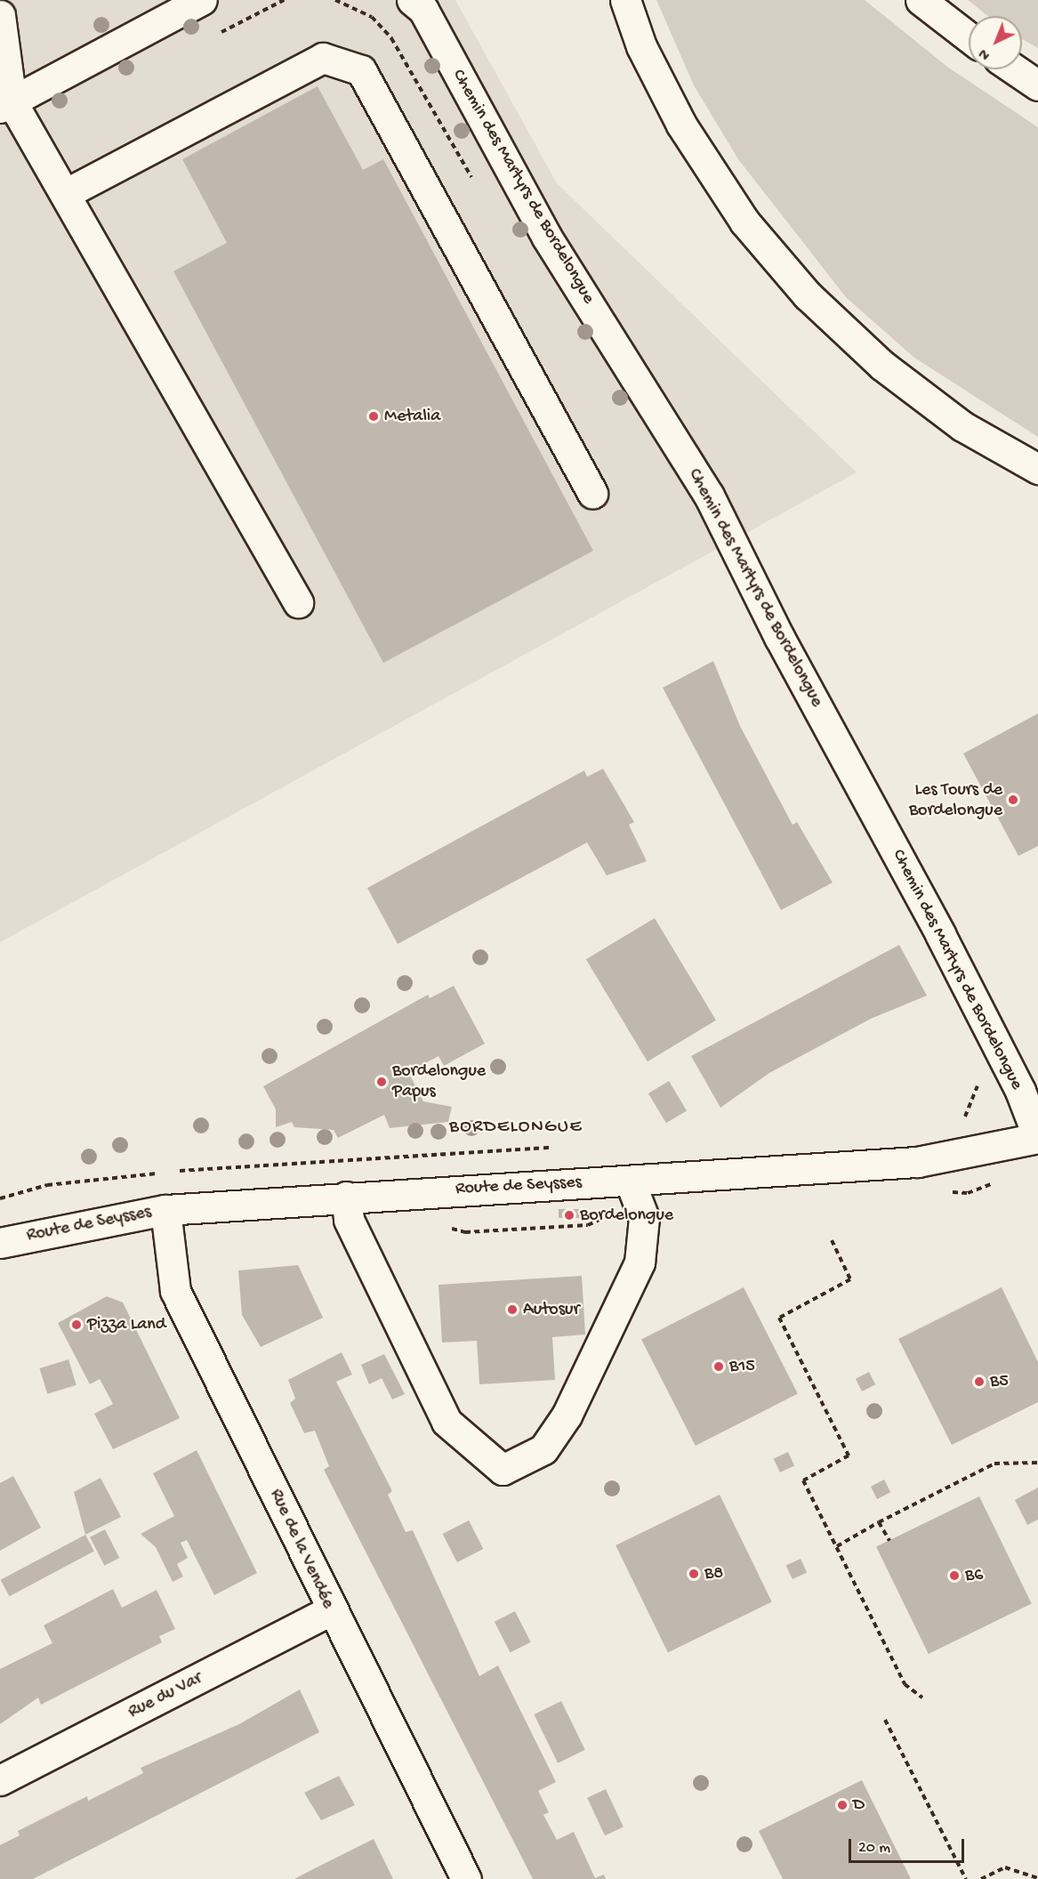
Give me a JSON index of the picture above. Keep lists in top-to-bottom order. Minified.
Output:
{"streets":{"main road":["Chemin des Martyrs de Bordelongue","Route de Seysses","Rue de la Vendée","Rue du Var"]},"crossings":[["Chemin des Martyrs de Bordelongue","Route de Seysses"],["Route de Seysses","Rue de la Vendée"],["Rue de la Vendée","Rue du Var"]],"districts":["BORDELONGUE"],"places":["Metalia","Les Tours de Bordelongue","Bordelongue Papus","Bordelongue","Autosur","Pizza Land","B15","B5","B8","B6","D"],"scale_bar":"20 m","north":"bottom left"}
